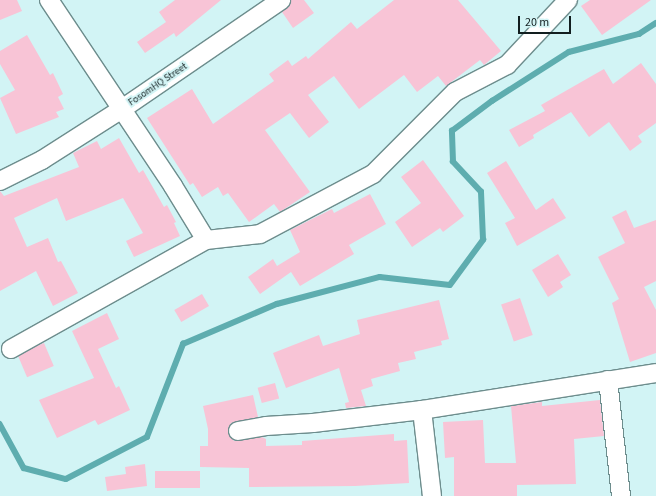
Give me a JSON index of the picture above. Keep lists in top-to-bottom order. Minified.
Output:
{"streets":{"street":["FosomHQ Street"]},"scale_bar":"20 m"}
